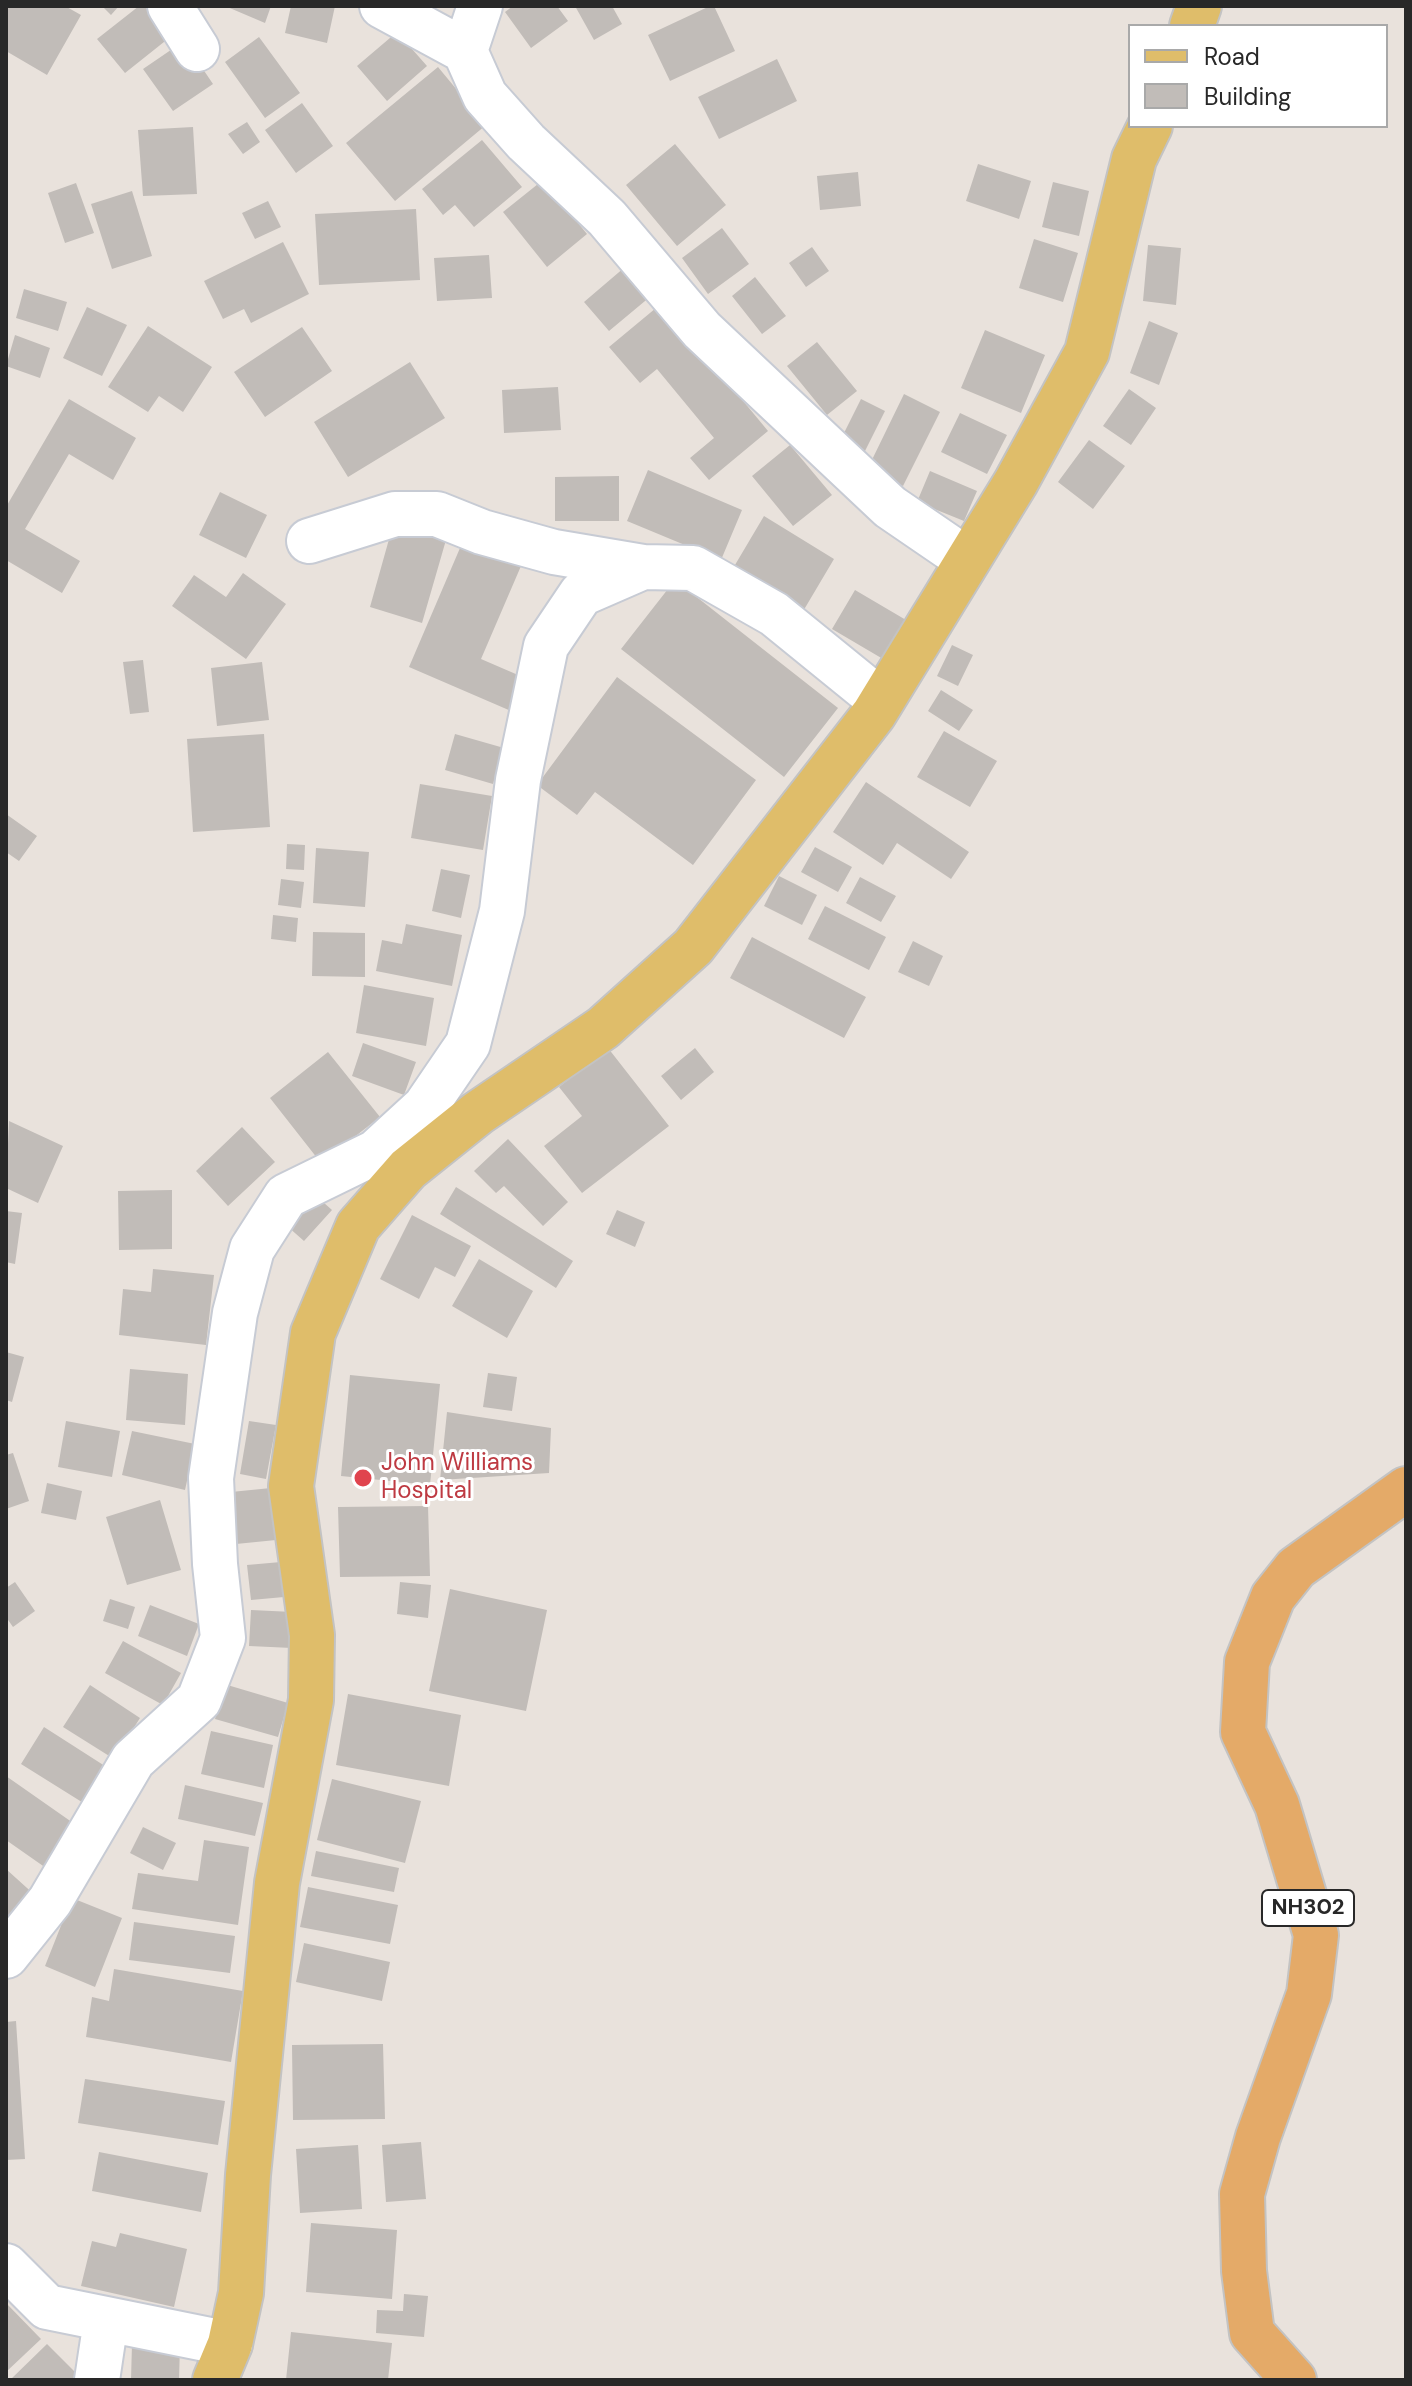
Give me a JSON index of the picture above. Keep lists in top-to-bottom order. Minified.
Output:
{"streets":{"highway":["NH302"]},"places":["John Williams Hospital"],"legend":["Road","Building"]}
